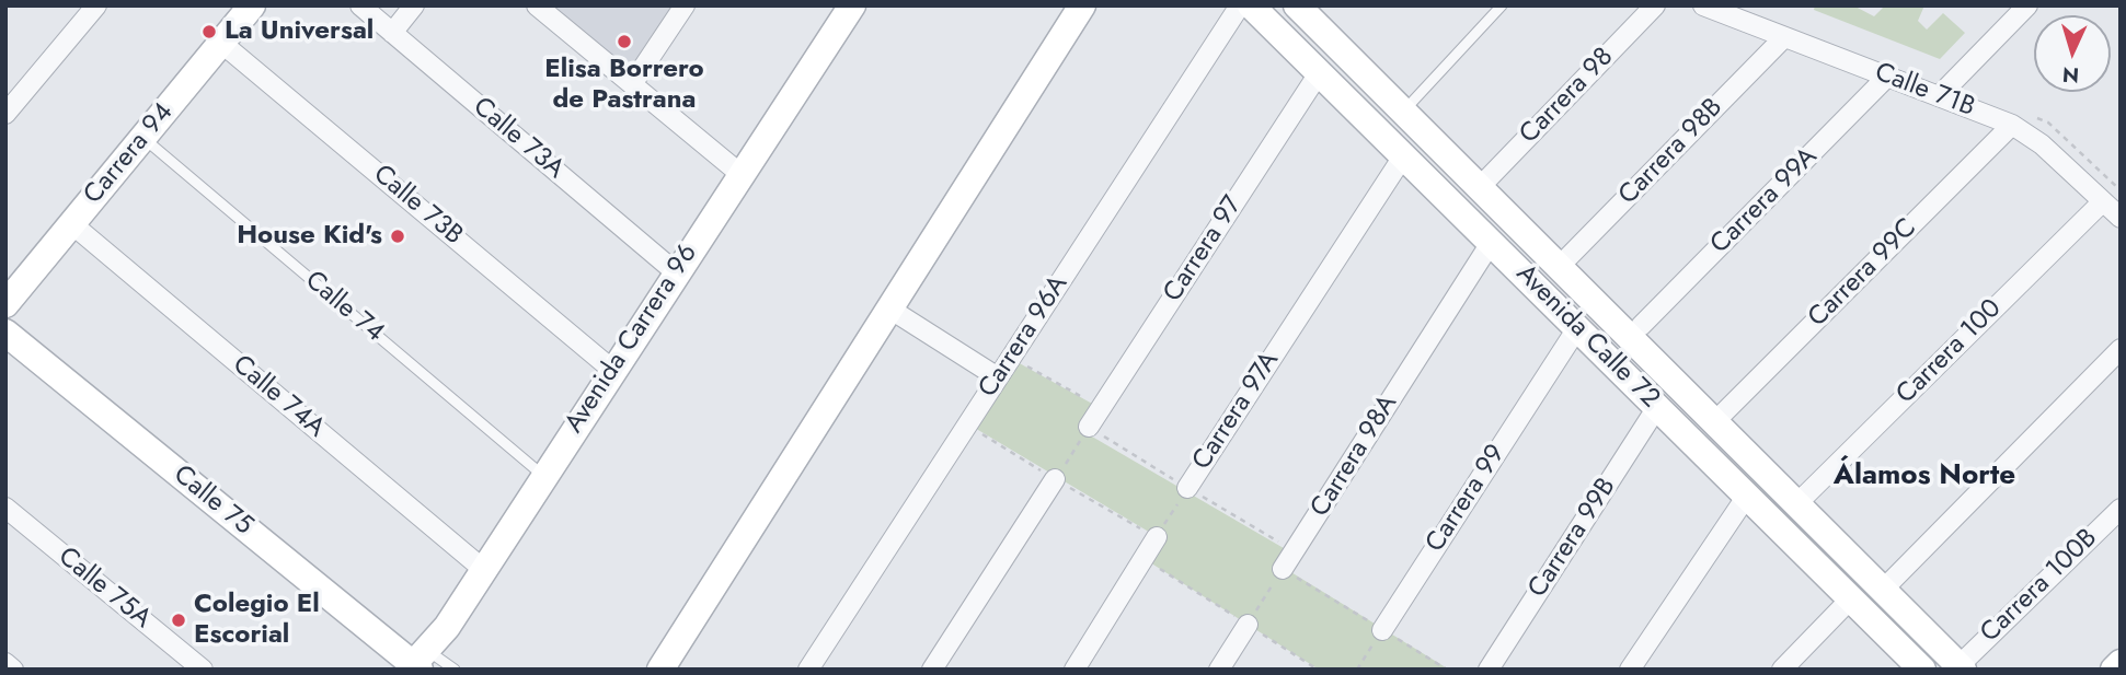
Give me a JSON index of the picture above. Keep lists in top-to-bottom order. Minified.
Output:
{"streets":{"main road":["Carrera 94","Avenida Calle 72","Avenida Carrera 96","Calle 75"],"street":["Calle 71B","Carrera 98","Calle 73A","Carrera 98B","Carrera 99A","Calle 73B","Carrera 97","Carrera 99C","Carrera 96A","Carrera 100","Calle 74A","Carrera 97A","Carrera 98A","Carrera 99","Carrera 99B","Carrera 100B","Calle 75A"],"lane":["Calle 74"]},"crossings":[["Calle 71B","Carrera 98B"],["Calle 71B","Carrera 99A"],["Calle 71B","Carrera 99C"],["Calle 71B","Carrera 100"],["Carrera 98","Avenida Calle 72"],["Calle 73A","Avenida Carrera 96"],["Carrera 98B","Avenida Calle 72"],["Carrera 94","Calle 73B"],["Carrera 94","Calle 74"],["Carrera 94","Calle 74A"],["Calle 73B","Avenida Carrera 96"],["Carrera 97","Avenida Calle 72"],["Carrera 99C","Avenida Calle 72"],["Calle 74","Avenida Carrera 96"],["Avenida Calle 72","Carrera 100"],["Avenida Calle 72","Carrera 97A"],["Avenida Calle 72","Carrera 98A"],["Avenida Calle 72","Carrera 99"],["Avenida Calle 72","Carrera 99B"],["Avenida Calle 72","Carrera 100B"],["Avenida Carrera 96","Calle 74A"],["Avenida Carrera 96","Calle 75"]],"districts":["Álamos Norte"],"places":["La Universal","Elisa Borrero de Pastrana","House Kid's","Colegio El Escorial"],"north":"bottom"}
